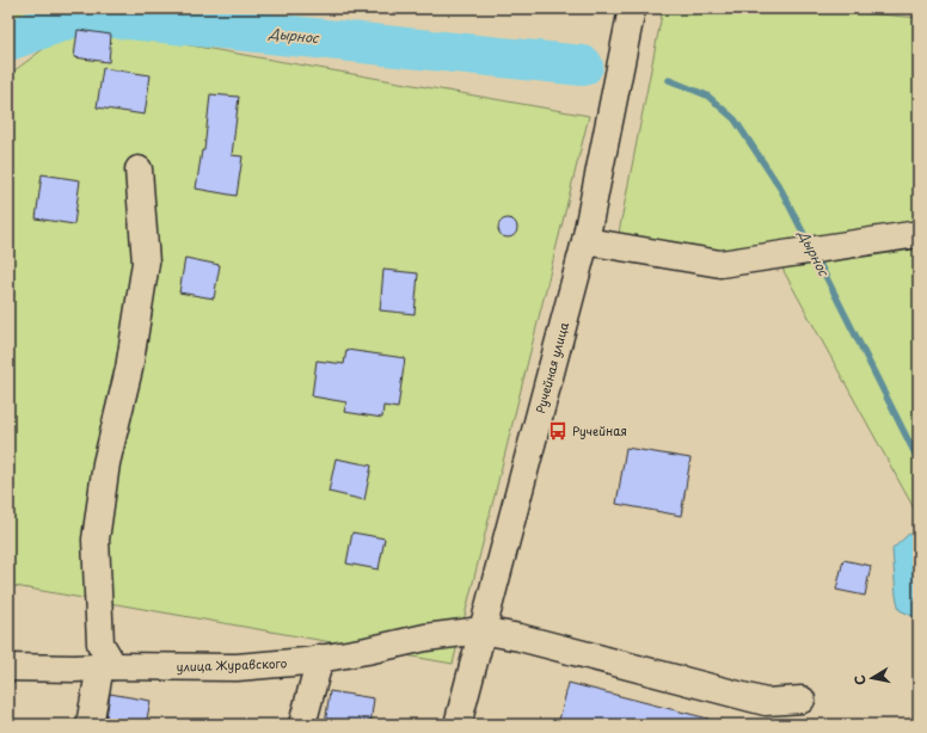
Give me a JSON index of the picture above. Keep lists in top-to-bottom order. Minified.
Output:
{"streets":{"street":["Ручейная улица","улица Журавского"]},"crossings":[["Ручейная улица","улица Журавского"]],"water":["Дырнос"],"places":{"bus stop":["Ручейная"]},"north":"left"}
